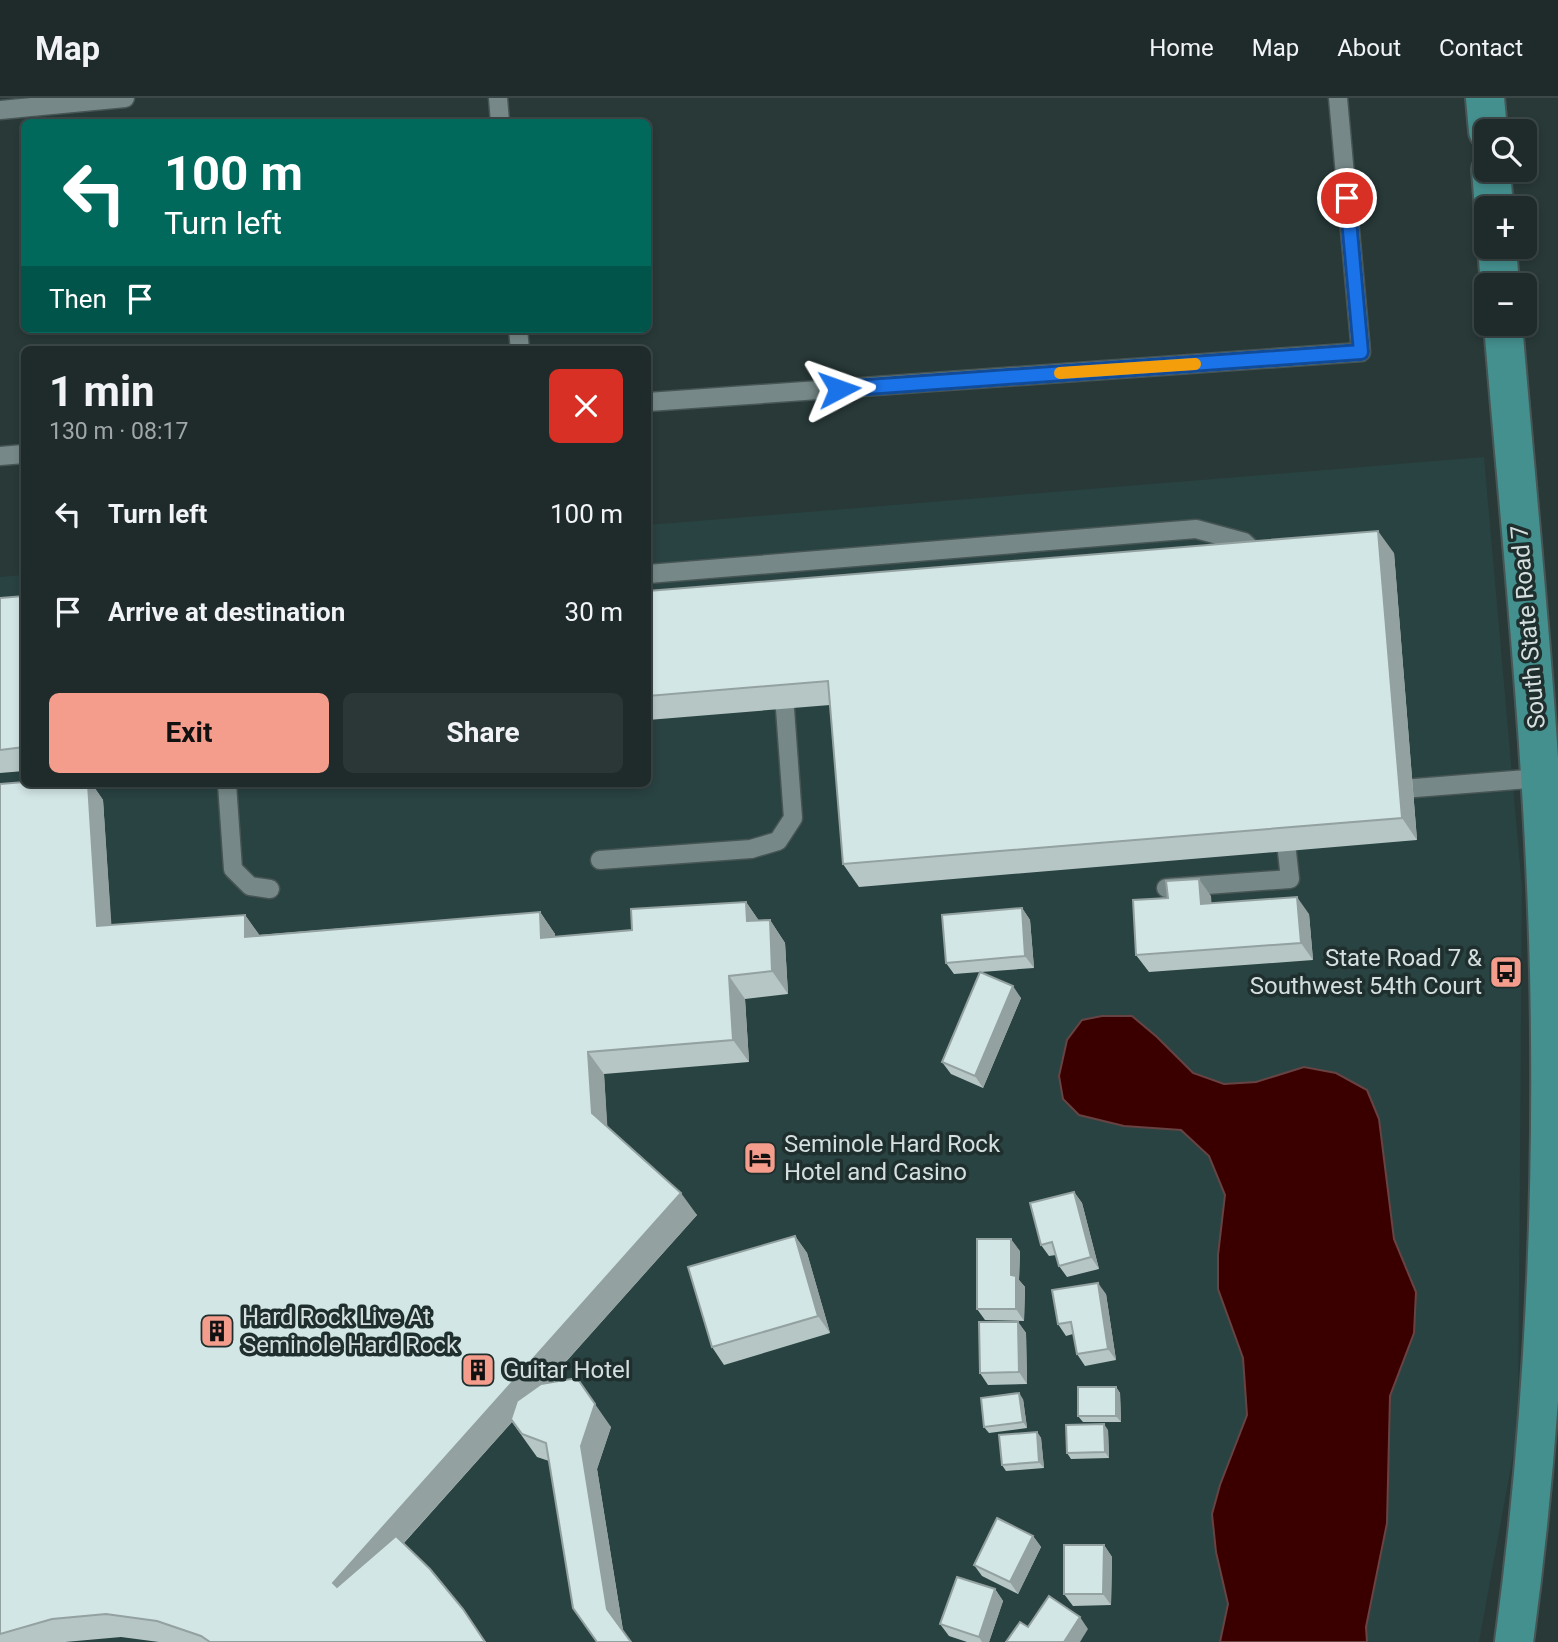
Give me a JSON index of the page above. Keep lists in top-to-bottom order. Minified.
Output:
{"streets":{"main road":["South State Road 7"]},"places":{"bus stop":["State Road 7 & Southwest 54th Court"],"hotel":["Seminole Hard Rock Hotel and Casino"],"building":["Hard Rock Live At Seminole Hard Rock","Guitar Hotel"]},"page":{"header":"Map","nav":["Home","Map","About","Contact"],"map_buttons":["+","−"],"turn":["100 m","Turn left"],"then":"Then","heading":["1 min","130 m · 08:17"],"list":[{"name":"Turn left","value":"100 m"},{"name":"Arrive at destination","value":"30 m"}],"buttons":["Exit","Share"]}}
